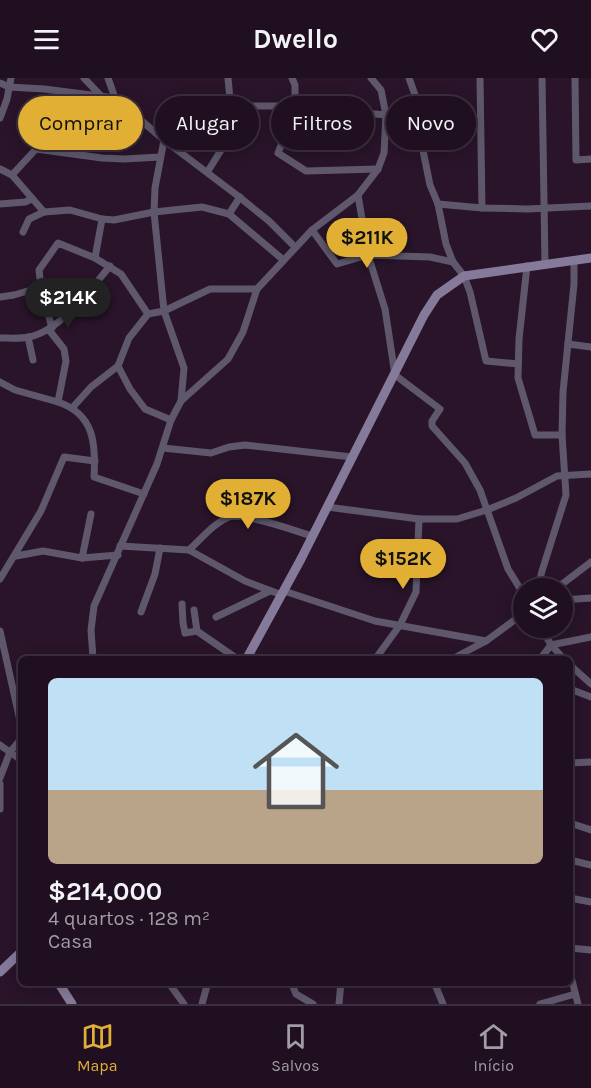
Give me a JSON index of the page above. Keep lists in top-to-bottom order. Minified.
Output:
{"page":{"header":"Dwello","chip":["Comprar","Alugar","Filtros","Novo"],"price":["$211K","$214K","$187K","$152K"],"list":[{"name":"$214,000","note":"4 quartos · 128 m² · Casa"}],"tabs":["Mapa","Salvos","Início"]}}
